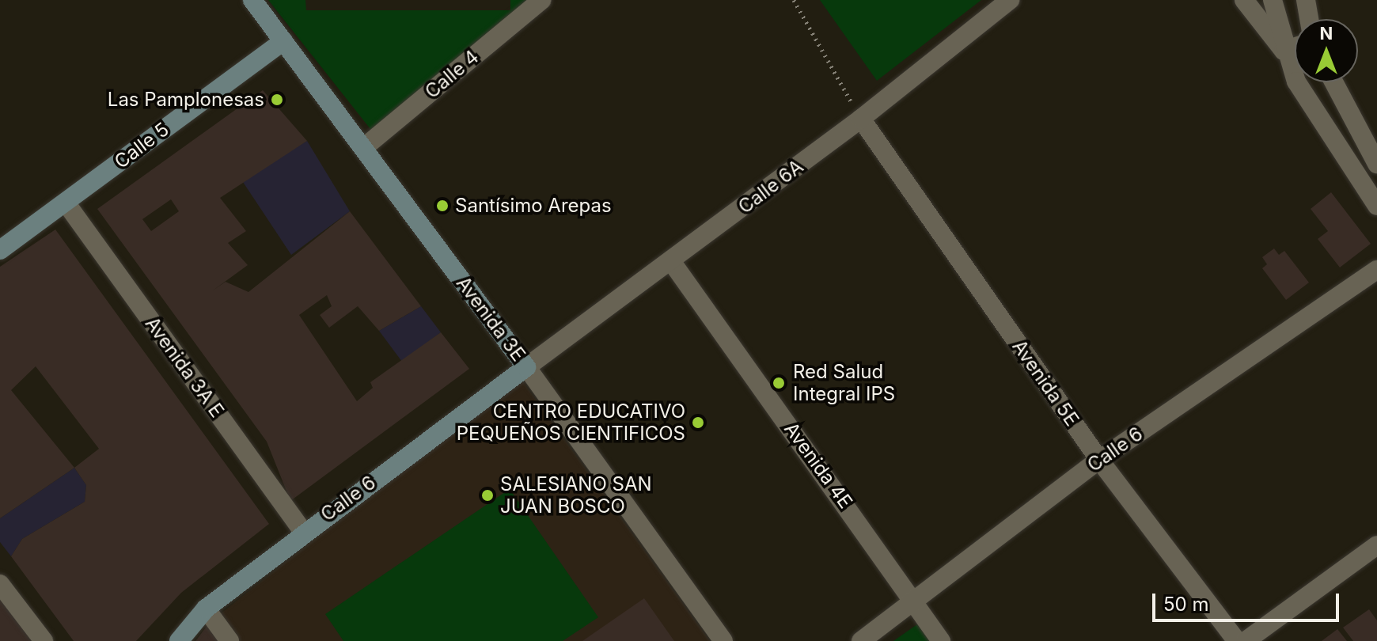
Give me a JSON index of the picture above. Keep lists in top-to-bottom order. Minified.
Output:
{"streets":{"street":["Calle 4","Calle 5","Calle 6A","Avenida 3E","Avenida 3A E","Avenida 5E","Calle 6","Avenida 4E"]},"crossings":[["Calle 4","Avenida 3E"],["Calle 5","Avenida 3E"],["Calle 5","Avenida 3A E"],["Calle 6A","Avenida 3E"],["Calle 6A","Avenida 5E"],["Calle 6A","Calle 6"],["Calle 6A","Avenida 4E"],["Avenida 3E","Calle 6"],["Avenida 3A E","Calle 6"],["Avenida 5E","Calle 6"],["Calle 6","Avenida 4E"]],"places":["Las Pamplonesas","Santísimo Arepas","Red Salud Integral IPS","CENTRO EDUCATIVO PEQUEÑOS CIENTIFICOS","SALESIANO SAN JUAN BOSCO"],"scale_bar":"50 m","north":"top"}
